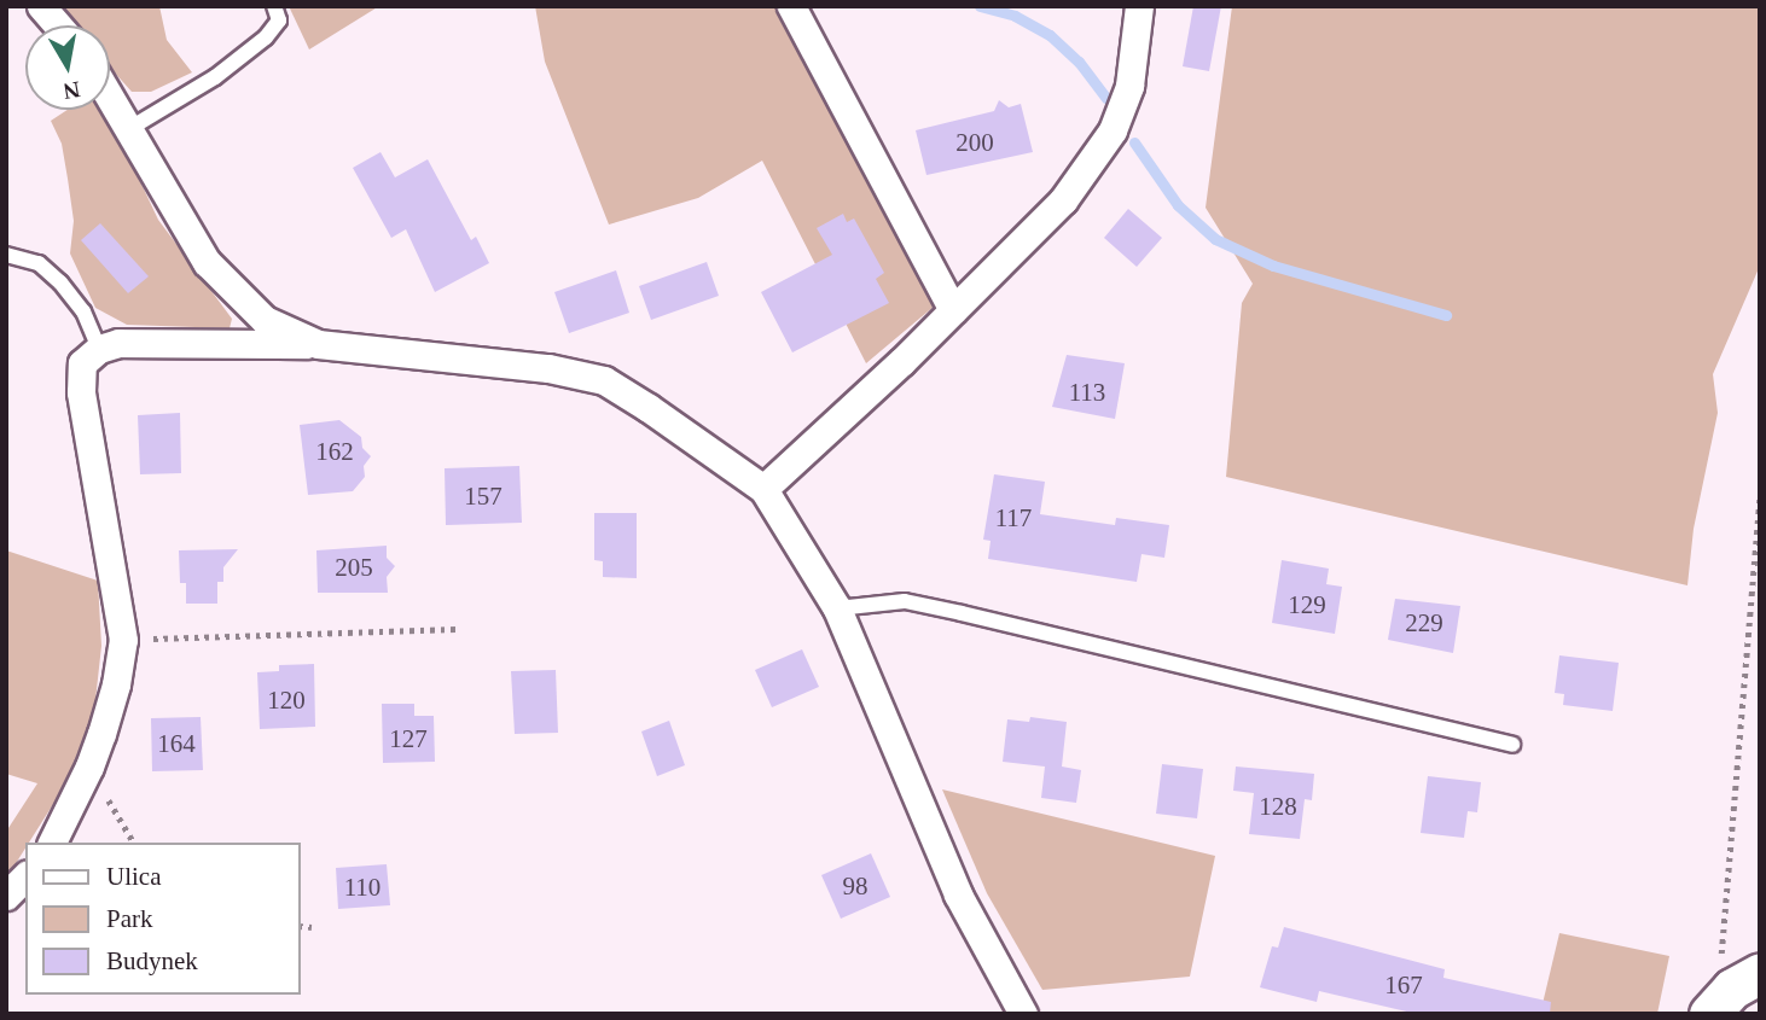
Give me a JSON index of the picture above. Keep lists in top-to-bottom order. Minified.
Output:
{"house_numbers":["200","113","162","157","117","205","129","229","120","127","164","128","98","110","167"],"legend":["Ulica","Park","Budynek"],"north":"bottom"}
